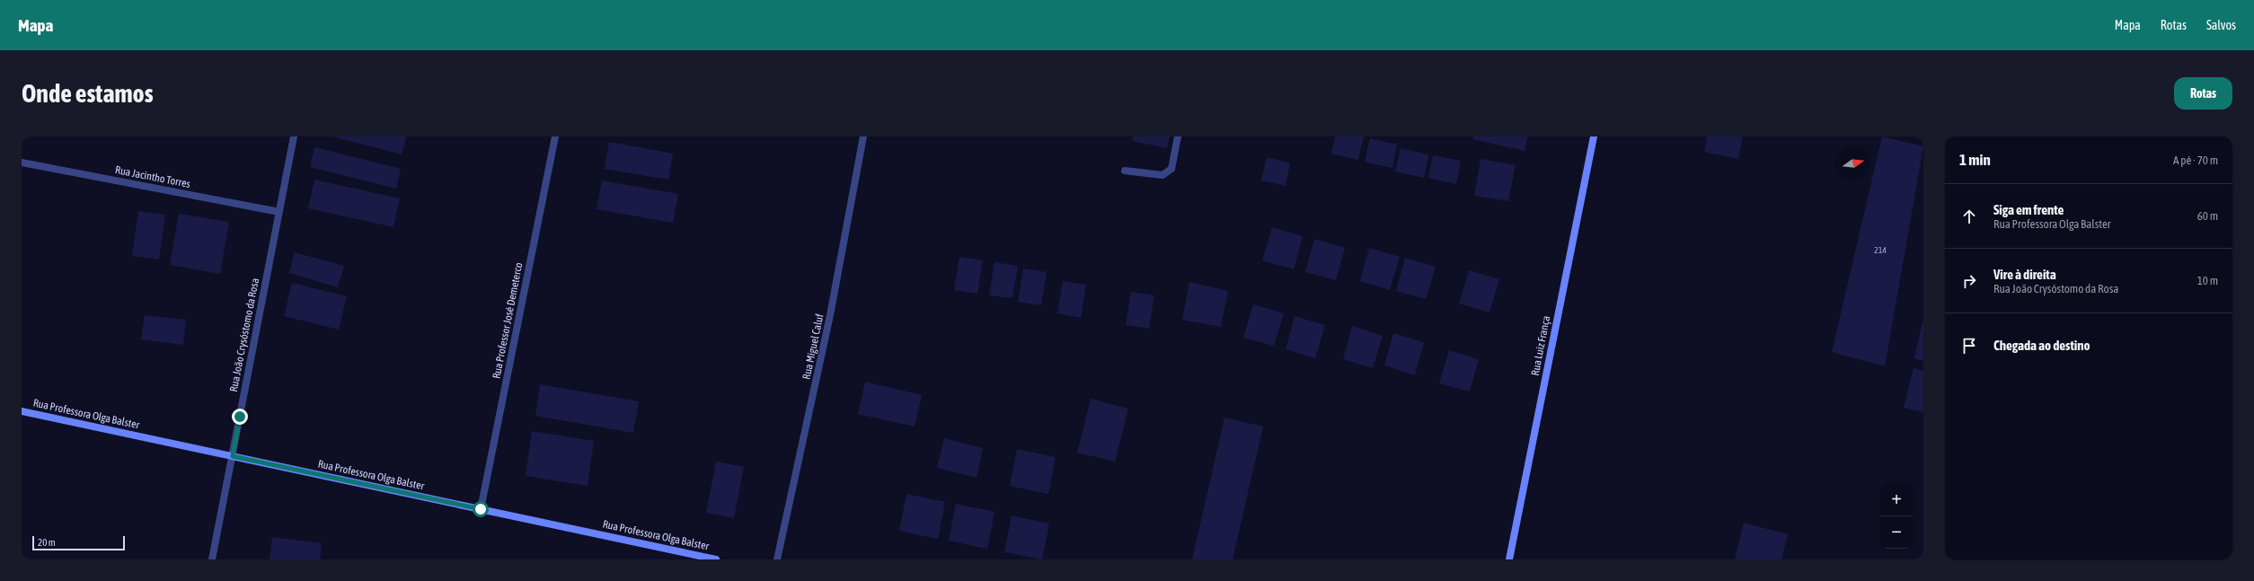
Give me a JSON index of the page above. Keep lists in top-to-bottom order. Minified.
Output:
{"streets":{"main road":["Rua Luiz França","Rua Professora Olga Balster"],"street":["Rua Jacintho Torres","Rua Professor José Demeterco","Rua João Crysóstomo da Rosa","Rua Miguel Caluf"]},"crossings":[["Rua Jacintho Torres","Rua João Crysóstomo da Rosa"],["Rua Professor José Demeterco","Rua Professora Olga Balster"],["Rua João Crysóstomo da Rosa","Rua Professora Olga Balster"]],"house_numbers":["214"],"scale_bar":"20 m","north":"right","page":{"header":"Mapa","nav":["Mapa","Rotas","Salvos"],"buttons":"Rotas","title":"Onde estamos","heading":["1 min","A pé · 70 m"],"list":[["Siga em frente","Rua Professora Olga Balster","60 m"],["Vire à direita","Rua João Crysóstomo da Rosa","10 m"],"Chegada ao destino"],"map_buttons":["+","−"],"scale":"20 m"}}
